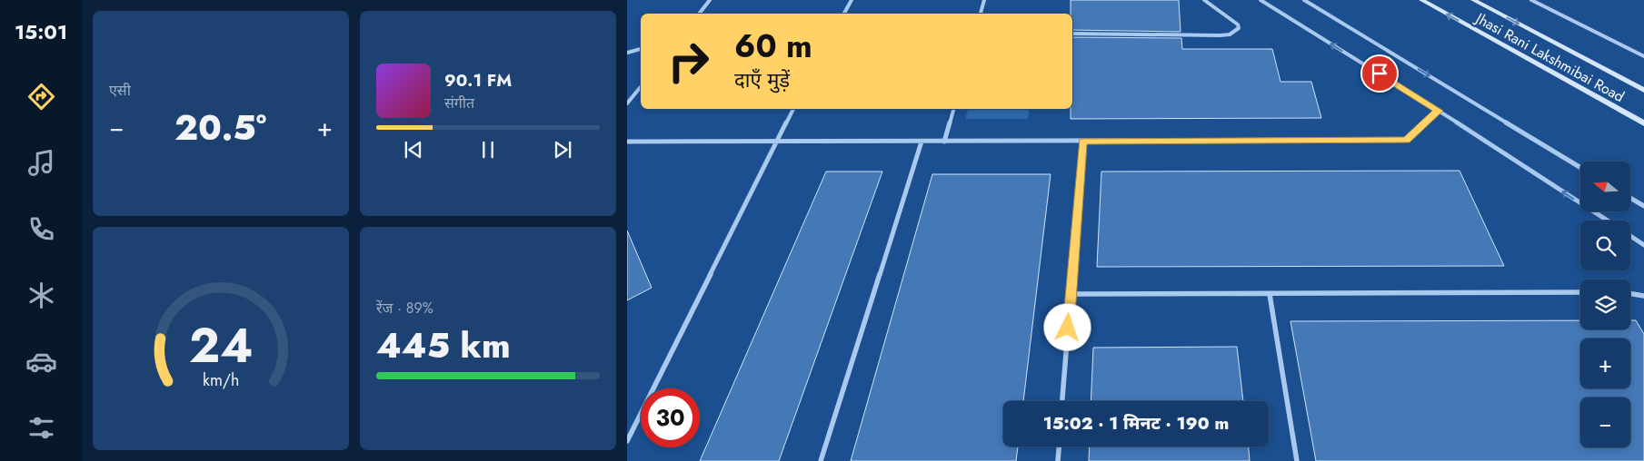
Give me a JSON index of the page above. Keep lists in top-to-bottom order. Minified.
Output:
{"streets":{"main road":["Jhasi Rani Lakshmibai Road"]},"north":"left","page":{"tabs":"15:01","tile":["एसी",["रेंज · 89%","445 km"]],"turn":["60 m","दाएँ मुड़ें"],"song":["90.1 FM","संगीत"],"heat":["−","20.5°","+"],"map_buttons":["+","−"],"limit":"30","trip":"15:02 · 1 मिनट · 190 m","gauge":["24","km/h"]}}
